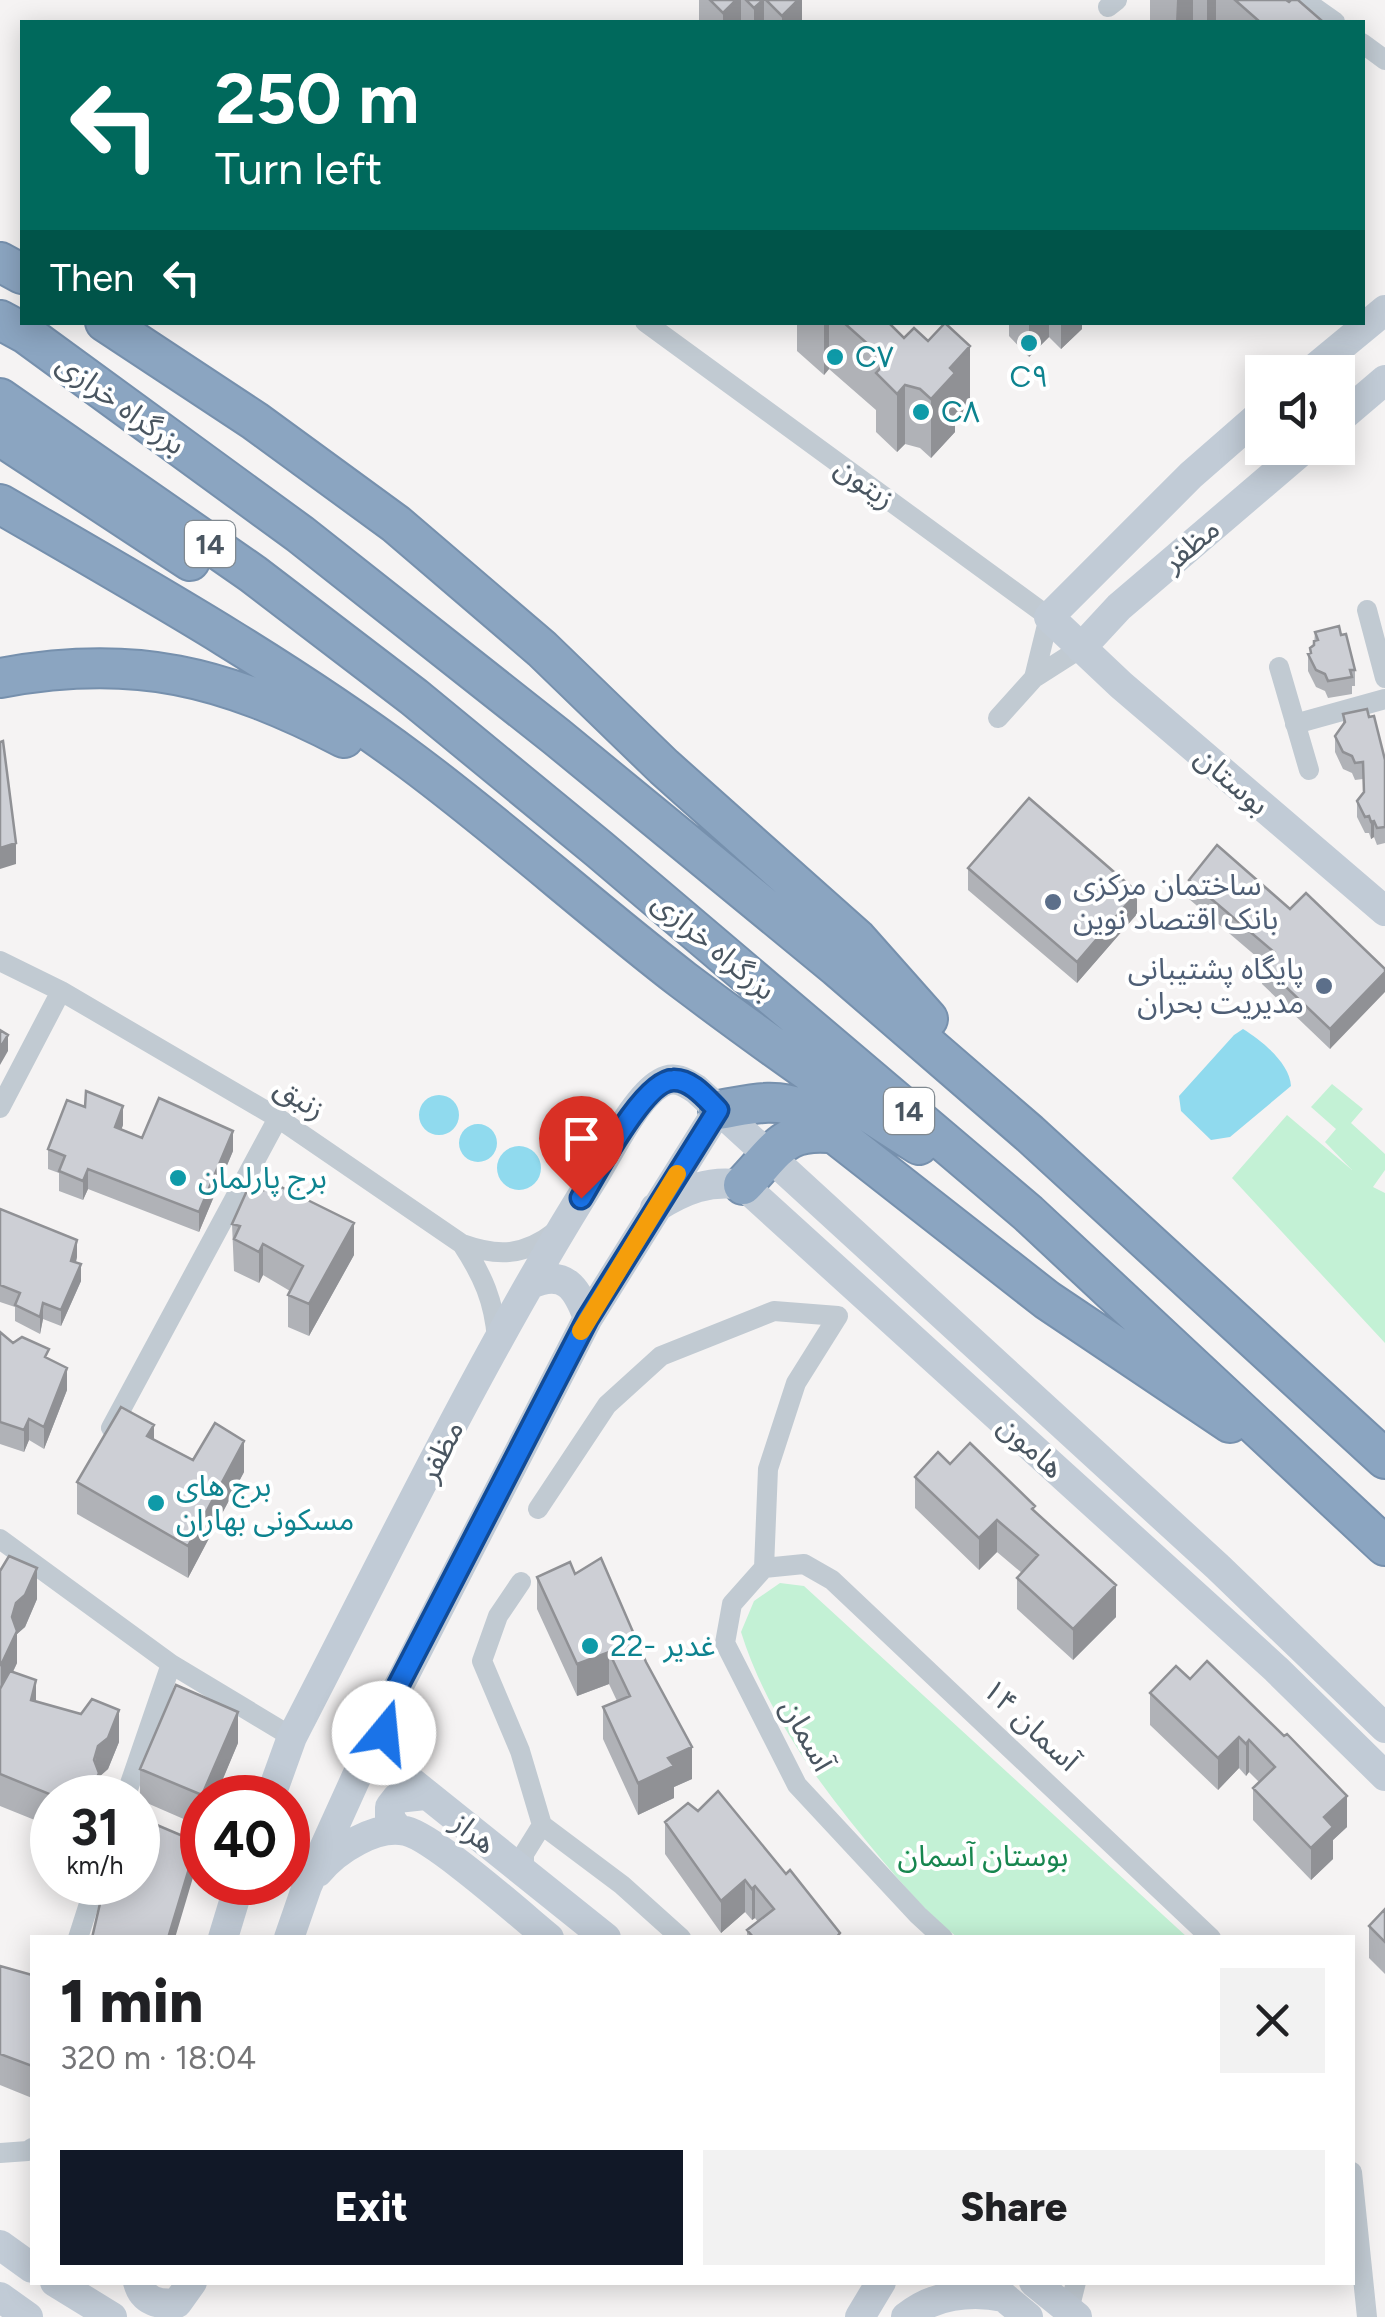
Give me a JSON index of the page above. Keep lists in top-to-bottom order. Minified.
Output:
{"streets":{"highway":["بزرگراه خرازی","14"],"street":["زیتون","مظفر","بوستان","زنبق","هامون","آسمان ۱۴","آسمان","هراز"]},"crossings":[["زیتون","مظفر"],["زیتون","بوستان"],["مظفر","بوستان"],["مظفر","زنبق"],["مظفر","هامون"],["آسمان ۱۴","آسمان"]],"parks":["بوستان آسمان"],"places":["C۹","C۷","C۸","ساختمان مرکزی بانک اقتصاد نوین","پایگاه پشتیبانی مدیریت بحران","برج پارلمان","برج های مسکونی بهاران","22- غدیر"],"page":{"turn":["250 m","Turn left"],"then":"Then","speed":"31 km/h","limit":"40","heading":["1 min","320 m · 18:04"],"buttons":["Exit","Share"]}}
